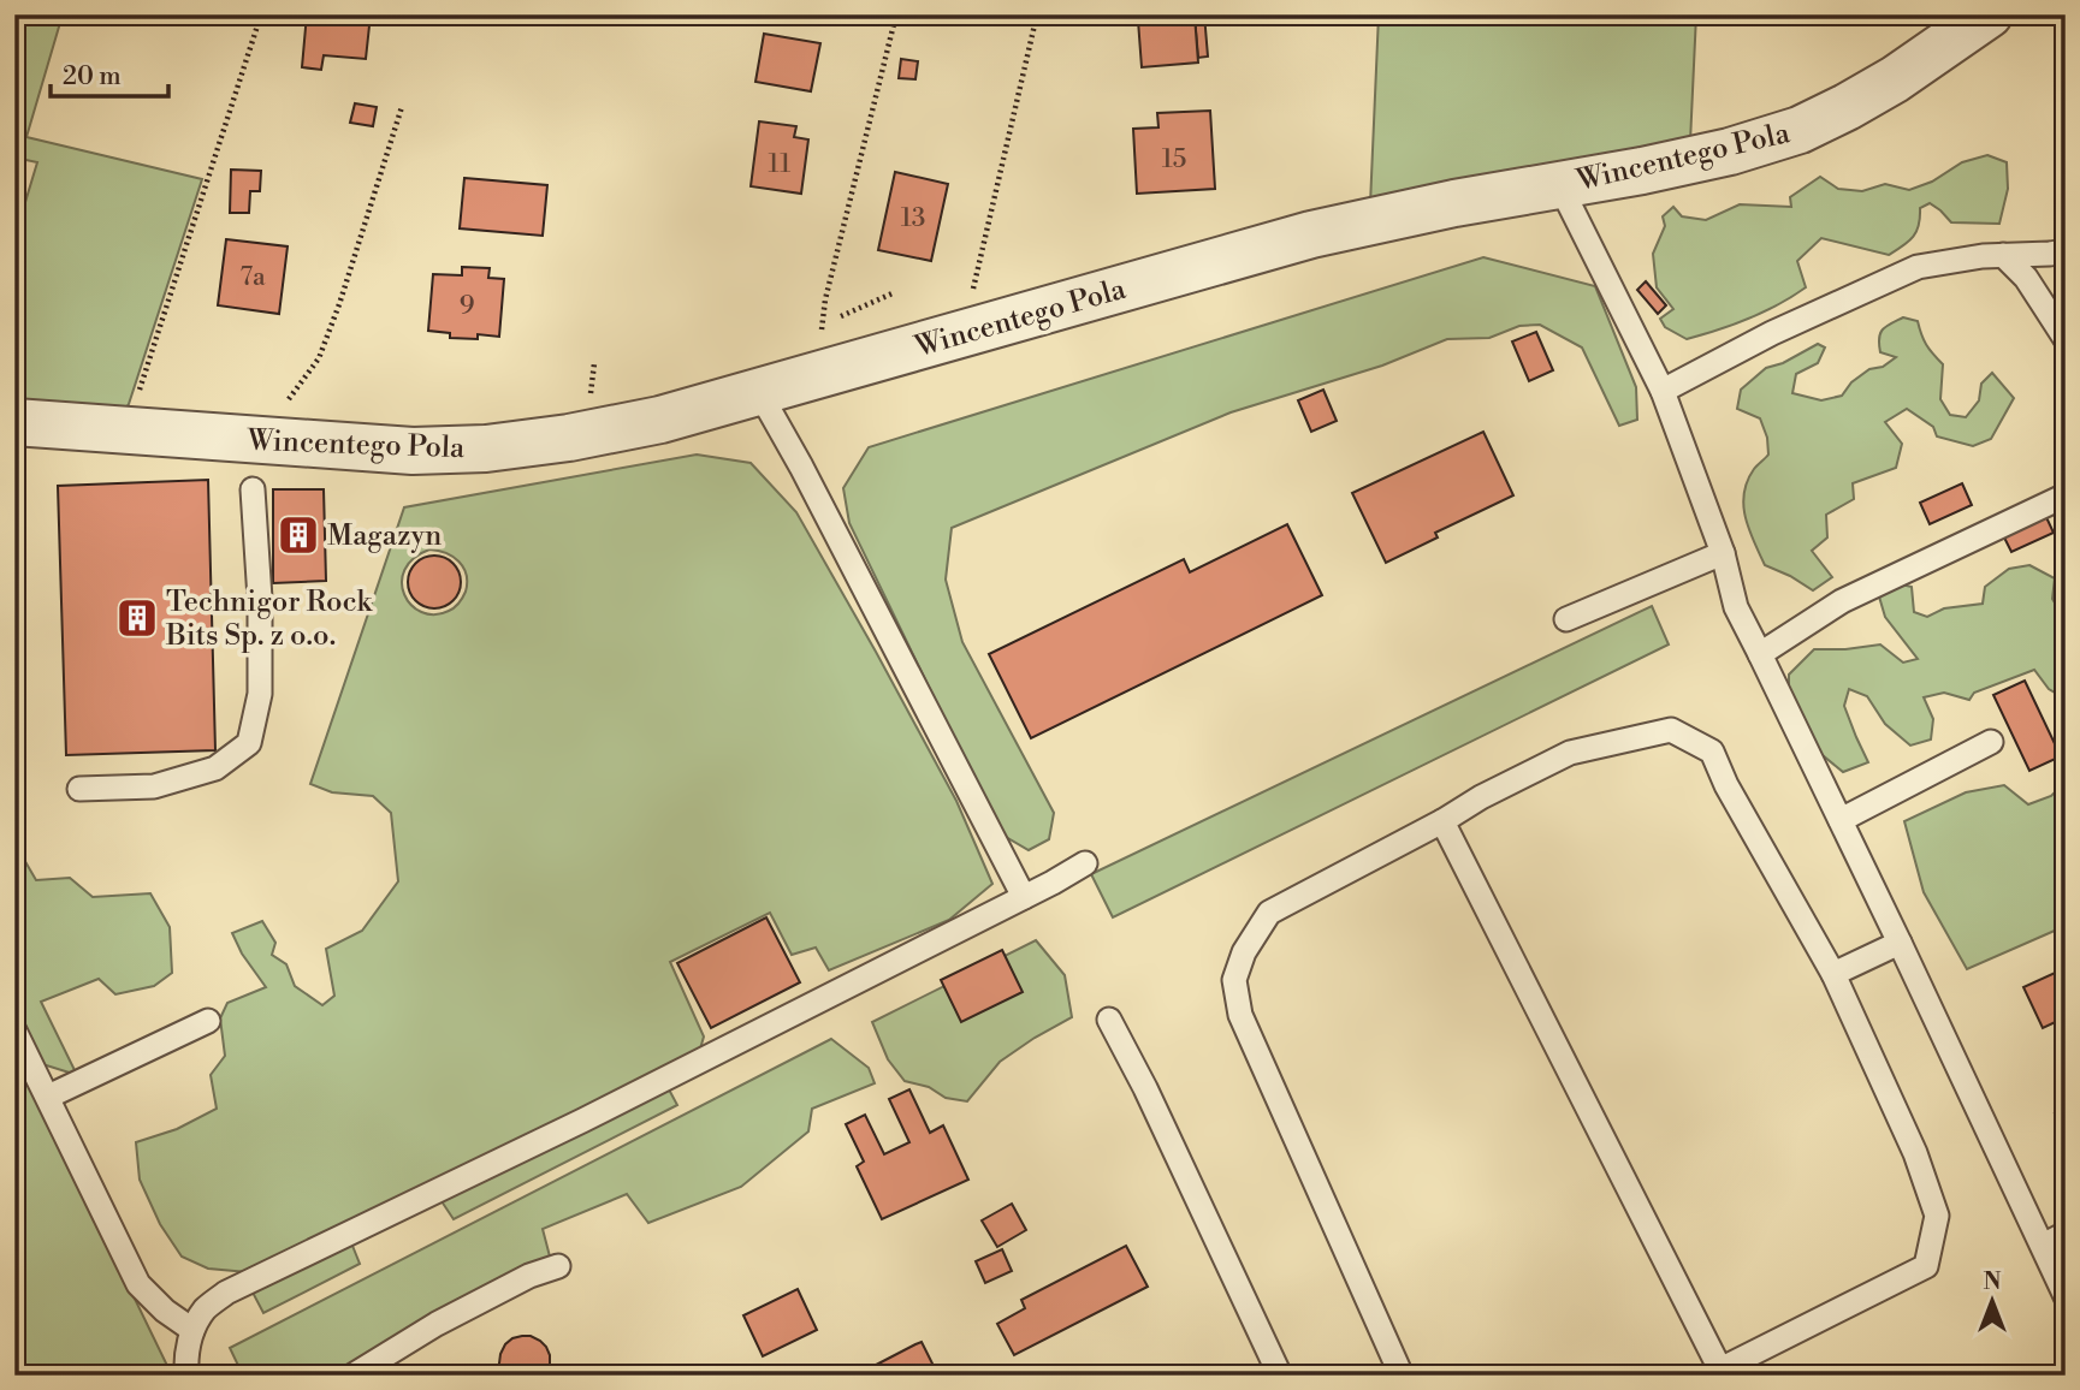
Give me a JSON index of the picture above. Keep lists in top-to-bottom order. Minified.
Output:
{"streets":{"street":["Wincentego Pola"]},"places":{"building":["Magazyn","Technigor Rock Bits Sp. z o.o."]},"house_numbers":["15","11","13","7a","9"],"scale_bar":"20 m","north":"top"}
